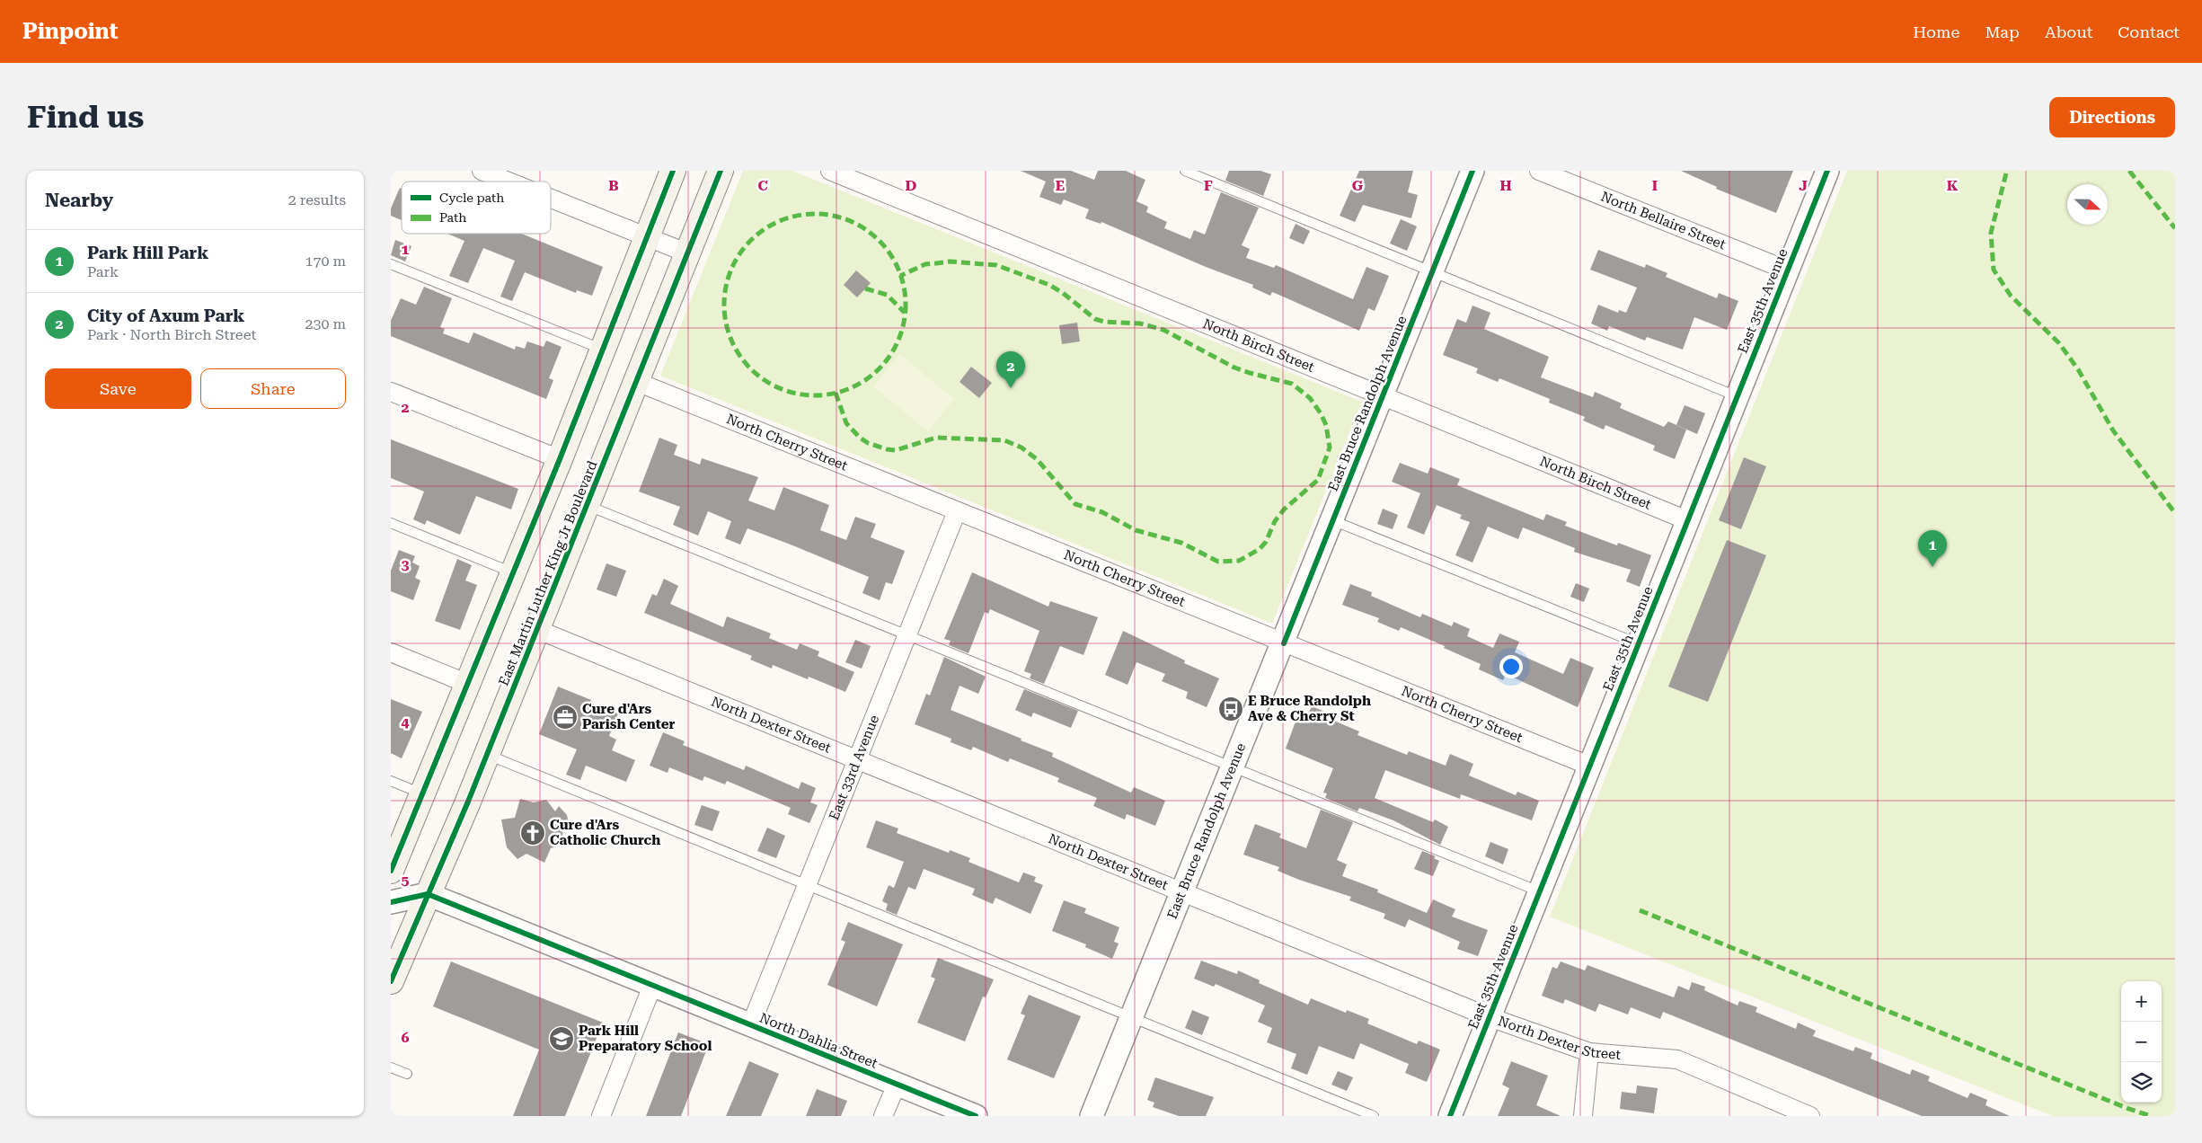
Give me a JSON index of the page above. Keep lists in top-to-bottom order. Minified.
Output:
{"streets":{"main road":["East Martin Luther King Jr Boulevard"],"street":["North Bellaire Street","East 35th Avenue","North Birch Street","East Bruce Randolph Avenue","North Cherry Street","North Dexter Street","East 33rd Avenue","North Dahlia Street"]},"crossings":[["North Bellaire Street","East 35th Avenue"],["East 35th Avenue","North Birch Street"],["East 35th Avenue","North Cherry Street"],["East 35th Avenue","North Dexter Street"],["North Birch Street","East Bruce Randolph Avenue"],["East Bruce Randolph Avenue","North Cherry Street"],["East Bruce Randolph Avenue","North Dexter Street"],["North Cherry Street","East Martin Luther King Jr Boulevard"],["North Cherry Street","East 33rd Avenue"],["East Martin Luther King Jr Boulevard","North Dexter Street"],["East Martin Luther King Jr Boulevard","North Dahlia Street"],["North Dexter Street","East 33rd Avenue"],["East 33rd Avenue","North Dahlia Street"]],"places":{"bus stop":["E Bruce Randolph Ave & Cherry St"],"office":["Cure d'Ars Parish Center"],"church":["Cure d'Ars Catholic Church"],"school or university":["Park Hill Preparatory School"]},"legend":["Cycle path","Path"],"north":"right","page":{"header":"Pinpoint","nav":["Home","Map","About","Contact"],"buttons":["Directions",["Save","Share"]],"title":"Find us","heading":["Nearby","2 results"],"list":[{"mark":"1","name":"Park Hill Park","note":"Park","value":"170 m"},{"mark":"2","name":"City of Axum Park","note":"Park · North Birch Street","value":"230 m"}],"pins":["2","1"],"map_buttons":["+","−"]},"grid":{"columns":["B","C","D","E","F","G","H","I","J","K"],"rows":["1","2","3","4","5","6"]}}
